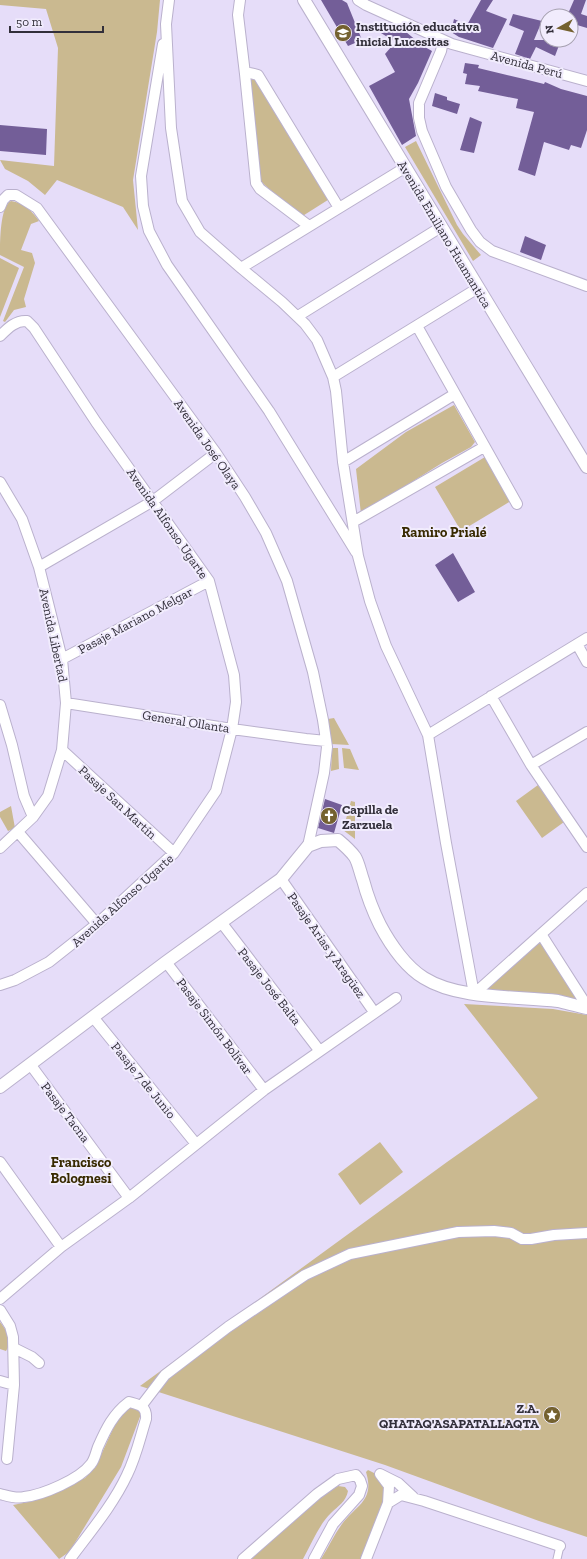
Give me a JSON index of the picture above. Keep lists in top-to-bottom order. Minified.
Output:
{"streets":{"street":["Avenida Perú","Avenida Emiliano Huamantica","Avenida José Olaya","Avenida Alfonso Ugarte","Pasaje Mariano Melgar","Avenida Libertad","General Ollanta","Pasaje San Martín","Pasaje Arias y Aragüez","Pasaje José Balta","Pasaje Simón Bolívar","Pasaje 7 de Junio","Pasaje Tacna"]},"crossings":[["Avenida José Olaya","General Ollanta"],["Avenida Alfonso Ugarte","Pasaje Mariano Melgar"],["Avenida Alfonso Ugarte","General Ollanta"],["Avenida Alfonso Ugarte","Pasaje San Martín"],["Pasaje Mariano Melgar","Avenida Libertad"],["Avenida Libertad","General Ollanta"],["Avenida Libertad","Pasaje San Martín"]],"districts":["Ramiro Prialé","Francisco Bolognesi"],"places":{"school or university":["Institución educativa inicial Lucesitas"],"church":["Capilla de Zarzuela"],"place":["Z.A. QHATAQ'ASAPATALLAQTA"]},"scale_bar":"50 m","north":"left"}
